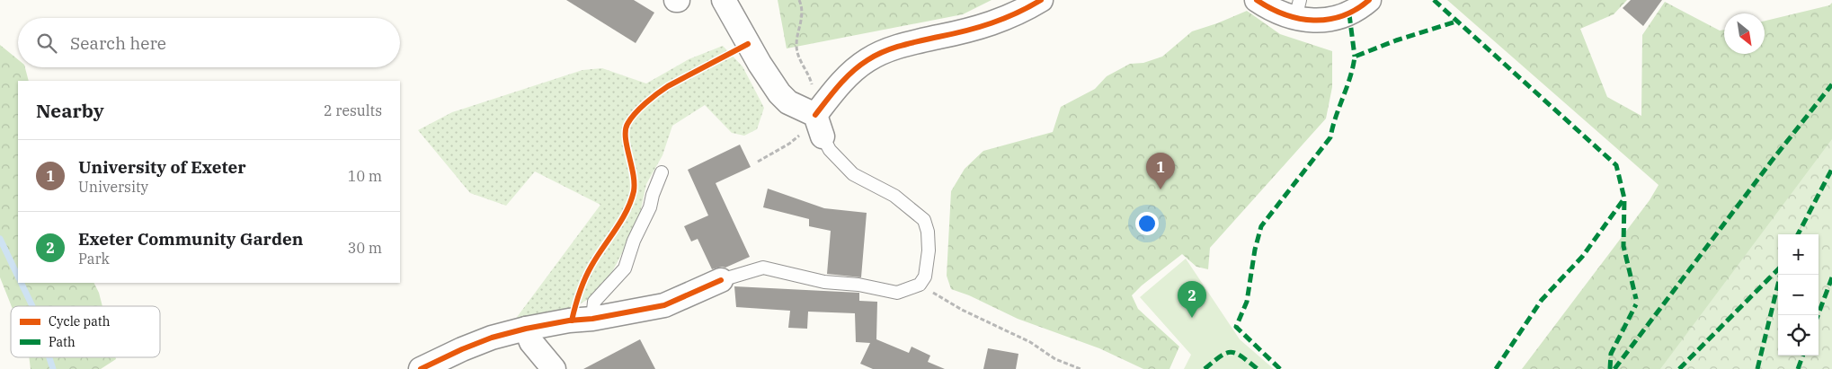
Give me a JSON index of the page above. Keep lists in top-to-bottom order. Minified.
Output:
{"legend":["Cycle path","Path"],"north":"bottom right","page":{"search":"Search here","heading":["Nearby","2 results"],"list":[{"mark":"1","name":"University of Exeter","note":"University","value":"10 m"},{"mark":"2","name":"Exeter Community Garden","note":"Park","value":"30 m"}],"pins":["1","2"],"map_buttons":["+","−"]}}
